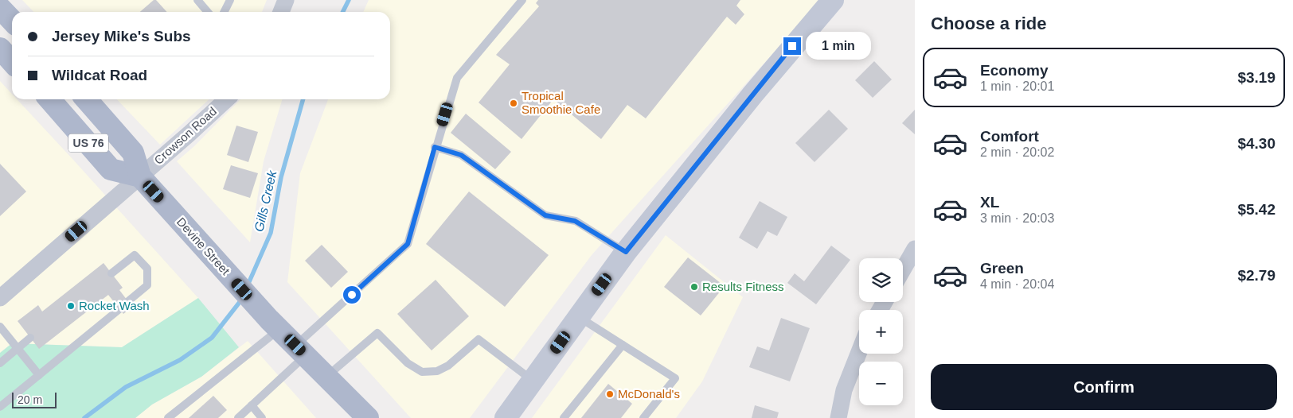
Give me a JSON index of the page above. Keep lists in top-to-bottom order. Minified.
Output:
{"streets":{"main road":["US 76","Devine Street"],"street":["Crowson Road"]},"crossings":[["Crowson Road","US 76"],["Crowson Road","Devine Street"],["US 76","Devine Street"]],"water":["Gills Creek"],"places":["Tropical Smoothie Cafe","Results Fitness","Rocket Wash","McDonald's"],"scale_bar":"20 m","page":{"heading":"Choose a ride","banner":["Jersey Mike's Subs","Wildcat Road"],"bubble":"1 min","list":[{"name":"Economy","note":"1 min · 20:01","value":"$3.19"},{"name":"Comfort","note":"2 min · 20:02","value":"$4.30"},{"name":"XL","note":"3 min · 20:03","value":"$5.42"},{"name":"Green","note":"4 min · 20:04","value":"$2.79"}],"map_buttons":["+","−"],"buttons":"Confirm","scale":"20 m"}}
